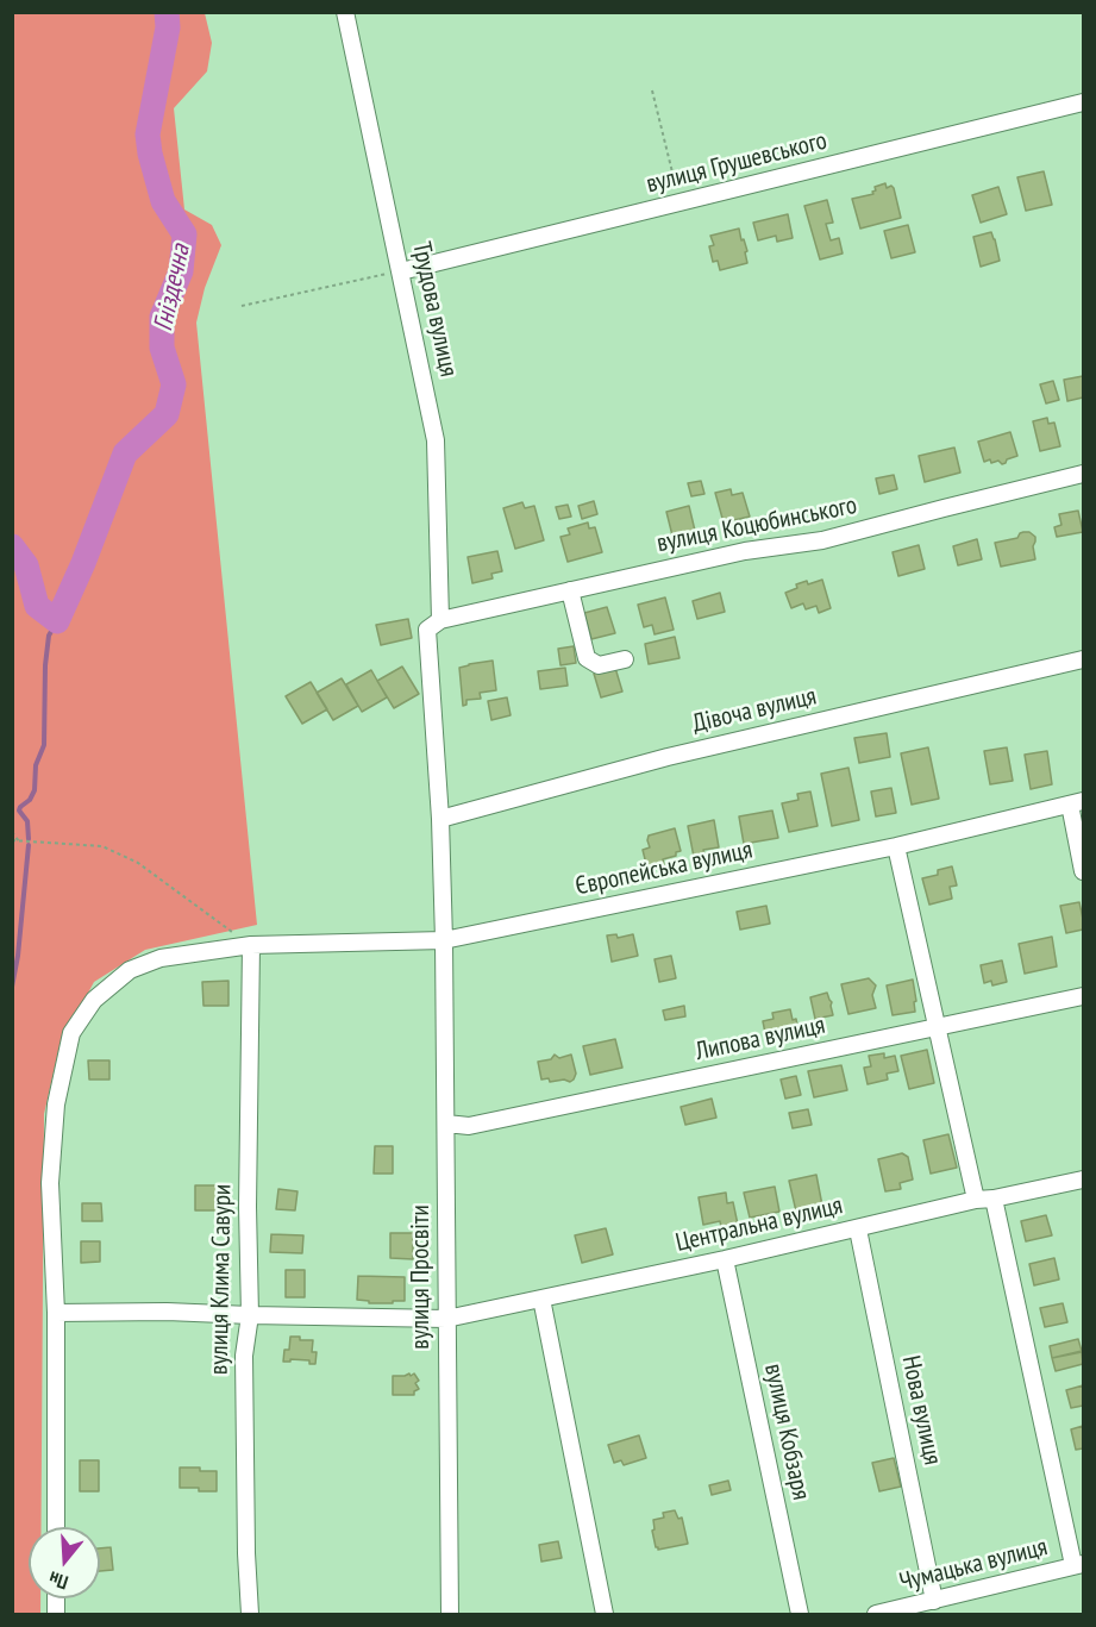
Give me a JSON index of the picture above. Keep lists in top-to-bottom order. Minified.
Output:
{"streets":{"street":["вулиця Грушевського","Трудова вулиця","вулиця Коцюбинського","Дівоча вулиця","Європейська вулиця","Липова вулиця","Центральна вулиця","вулиця Просвіти","вулиця Клима Савури","Нова вулиця","вулиця Кобзаря","Чумацька вулиця"]},"crossings":[["вулиця Грушевського","Трудова вулиця"],["Трудова вулиця","вулиця Коцюбинського"],["Трудова вулиця","вулиця Просвіти"],["вулиця Коцюбинського","вулиця Просвіти"],["Дівоча вулиця","вулиця Просвіти"],["Європейська вулиця","Центральна вулиця"],["Європейська вулиця","вулиця Просвіти"],["Європейська вулиця","вулиця Клима Савури"],["Липова вулиця","вулиця Просвіти"],["Центральна вулиця","вулиця Просвіти"],["Центральна вулиця","вулиця Клима Савури"],["Центральна вулиця","Нова вулиця"],["Центральна вулиця","вулиця Кобзаря"],["Нова вулиця","Чумацька вулиця"]],"water":["Гніздечна"],"north":"bottom"}
